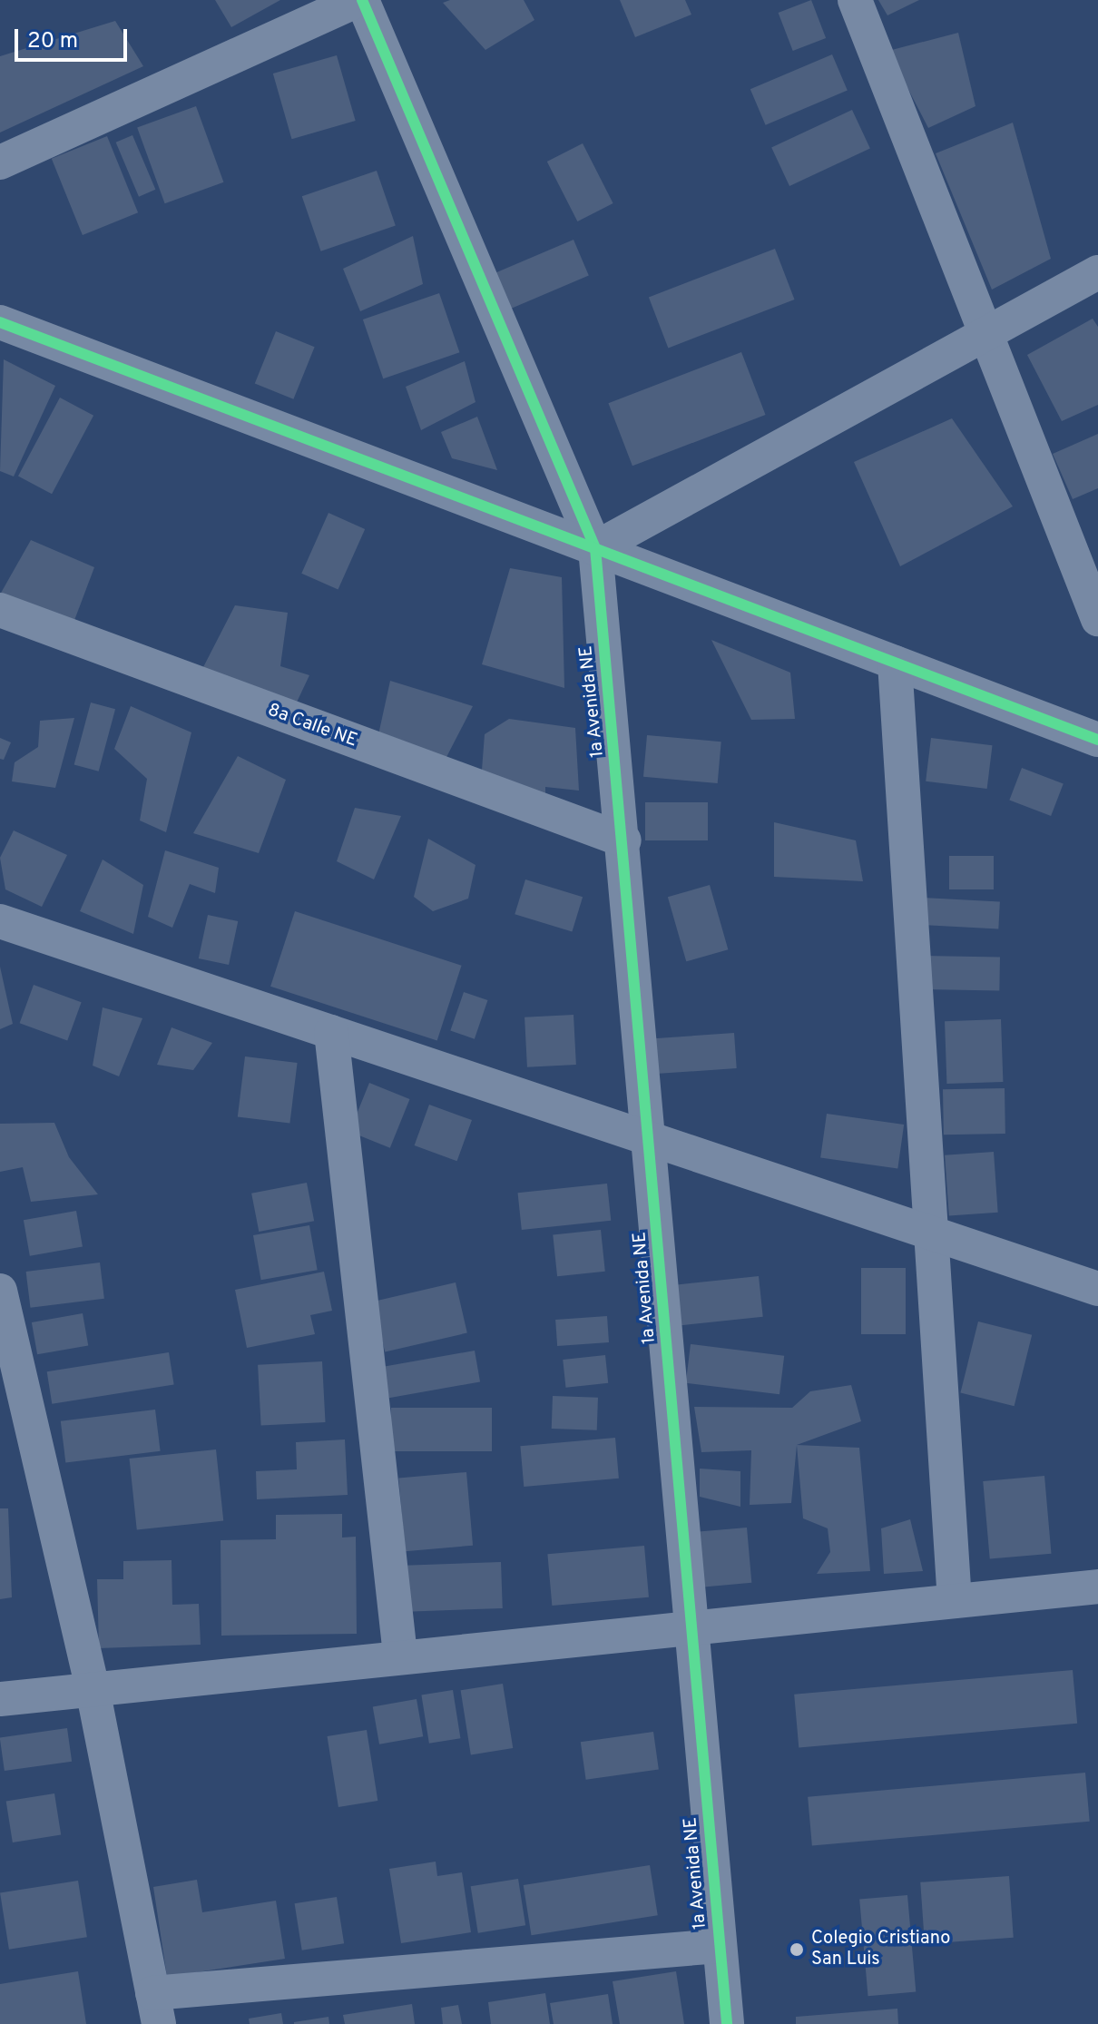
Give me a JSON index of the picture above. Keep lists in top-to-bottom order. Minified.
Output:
{"streets":{"street":["1a Avenida NE","8a Calle NE"]},"crossings":[["1a Avenida NE","8a Calle NE"]],"places":["Colegio Cristiano San Luis"],"scale_bar":"20 m"}
